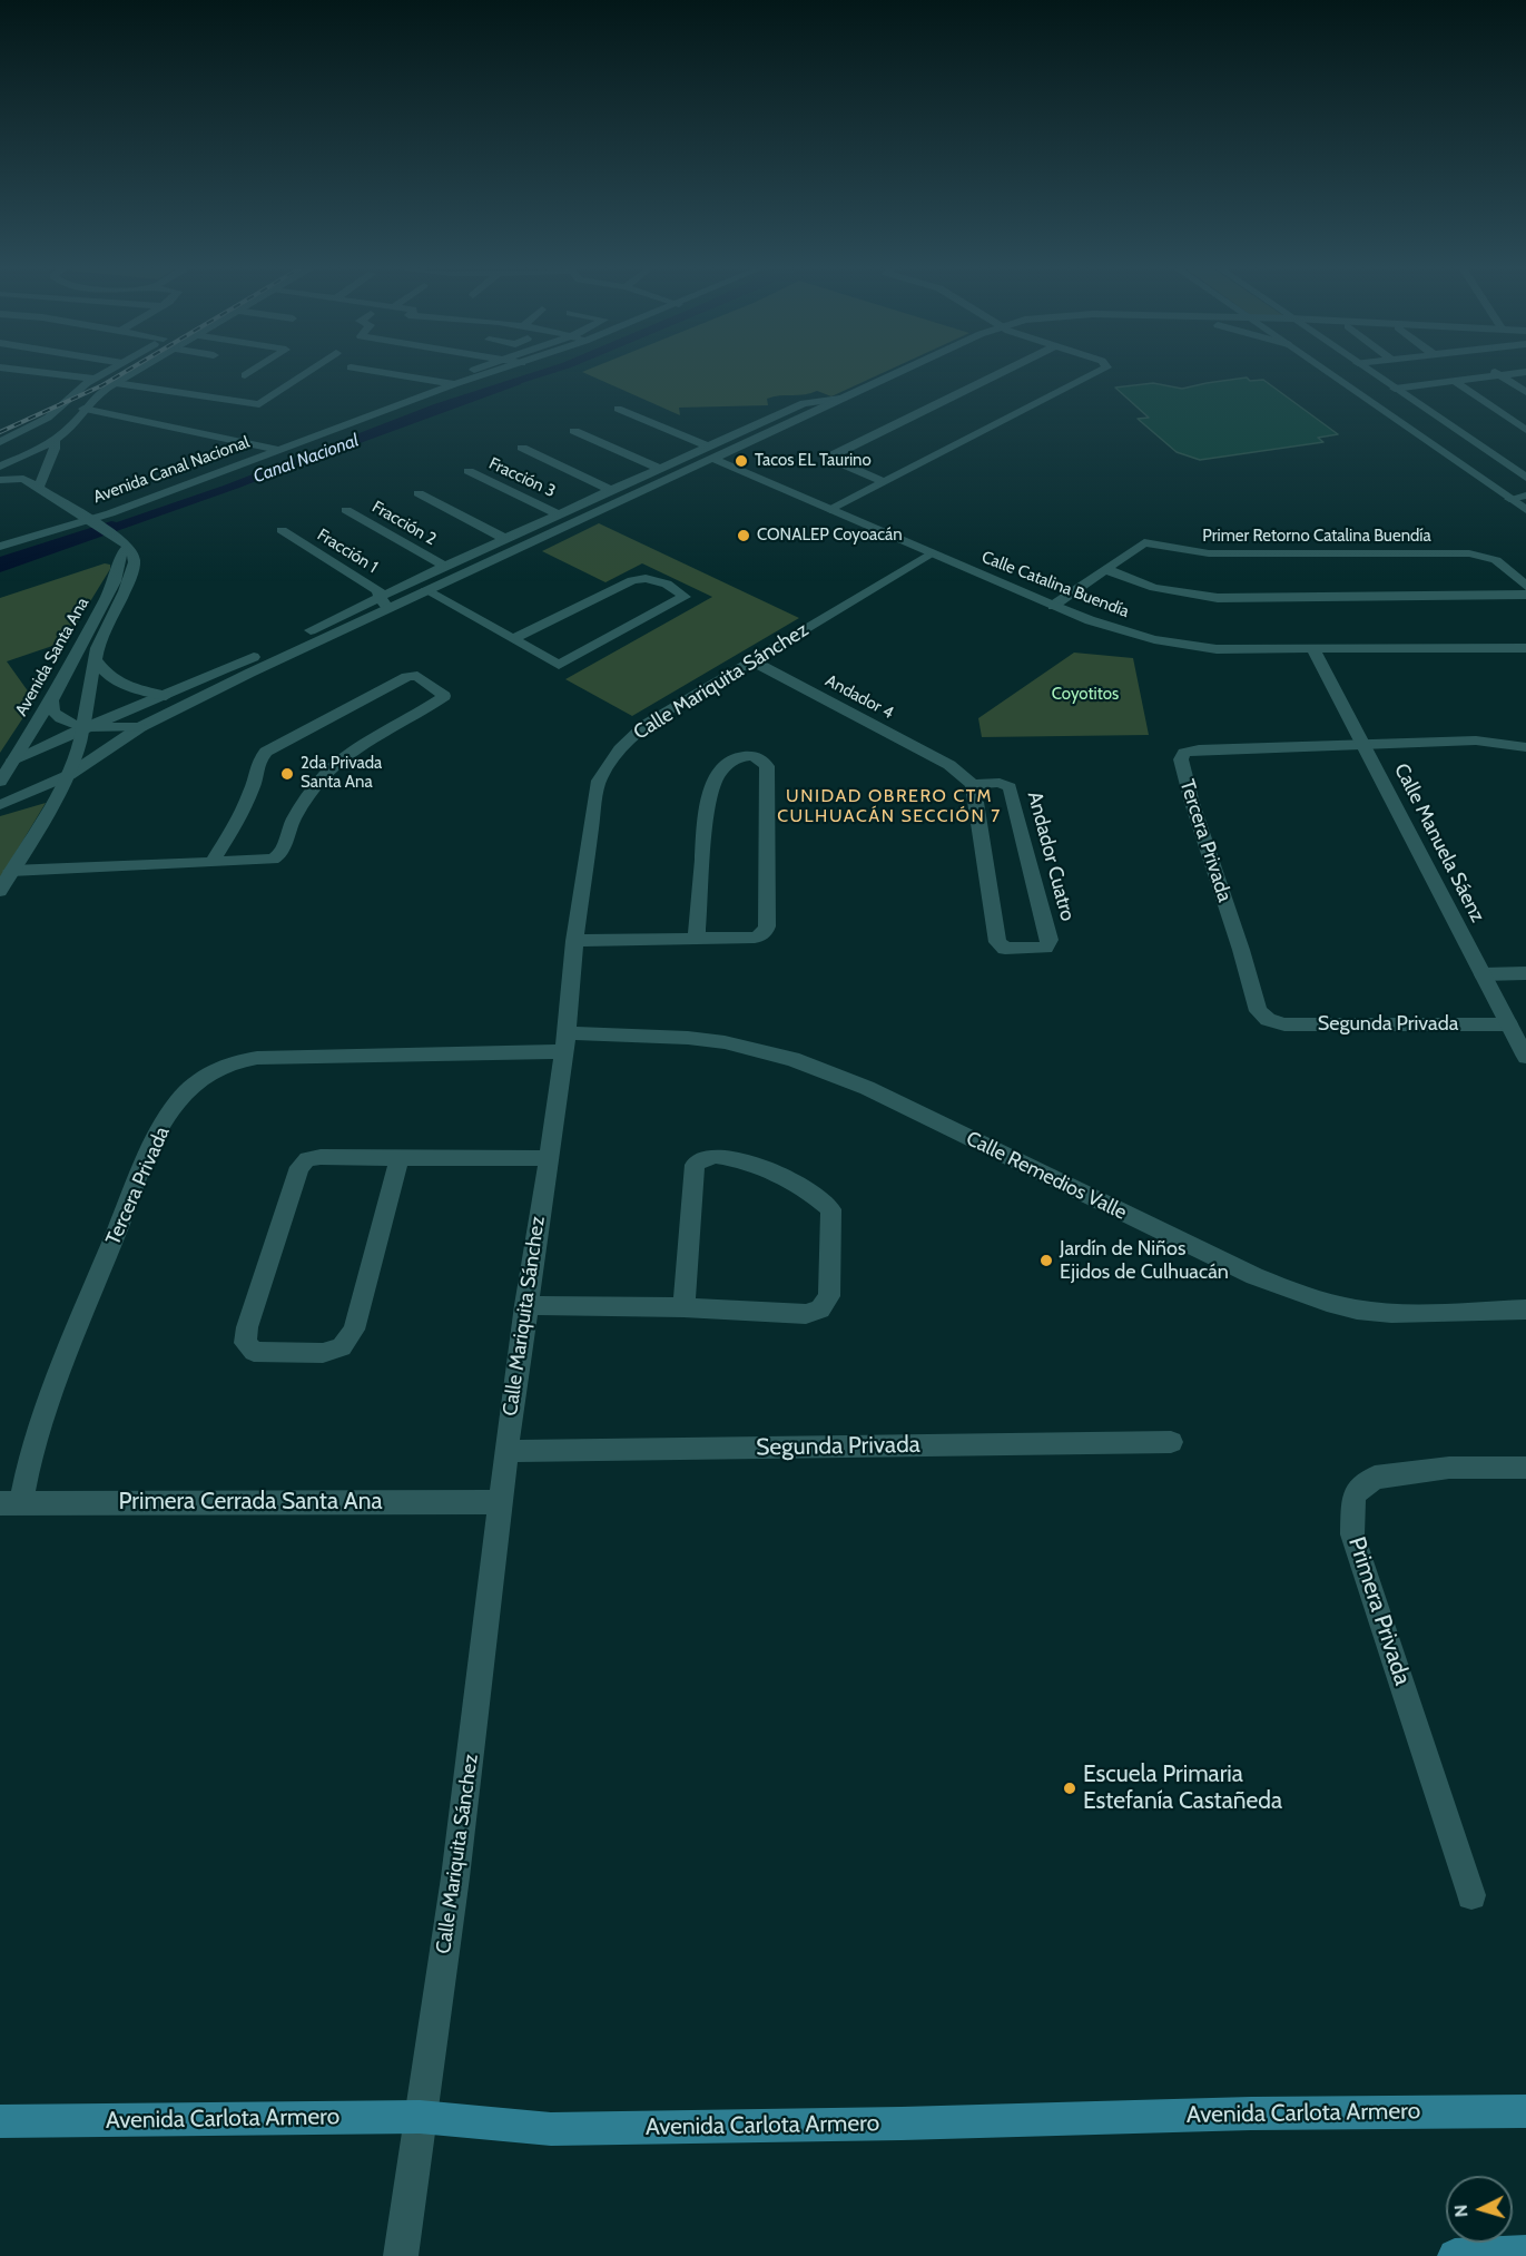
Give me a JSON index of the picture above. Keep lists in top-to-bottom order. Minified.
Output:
{"streets":{"main road":["Avenida Carlota Armero"],"street":["Avenida Canal Nacional","Fracción 3","Fracción 2","Primer Retorno Catalina Buendía","Fracción 1","Calle Catalina Buendía","Avenida Santa Ana","Calle Mariquita Sánchez","Andador 4","Tercera Privada","Calle Manuela Sáenz","Andador Cuatro","Segunda Privada","Calle Remedios Valle","Primera Cerrada Santa Ana","Primera Privada"]},"crossings":[["Primer Retorno Catalina Buendía","Calle Catalina Buendía"],["Calle Catalina Buendía","Calle Mariquita Sánchez"],["Calle Catalina Buendía","Calle Manuela Sáenz"],["Calle Mariquita Sánchez","Andador 4"],["Calle Mariquita Sánchez","Segunda Privada"],["Calle Mariquita Sánchez","Calle Remedios Valle"],["Calle Mariquita Sánchez","Primera Cerrada Santa Ana"],["Calle Mariquita Sánchez","Avenida Carlota Armero"],["Andador 4","Andador Cuatro"],["Tercera Privada","Calle Manuela Sáenz"],["Tercera Privada","Segunda Privada"],["Tercera Privada","Calle Remedios Valle"],["Tercera Privada","Primera Cerrada Santa Ana"],["Calle Manuela Sáenz","Segunda Privada"]],"districts":["UNIDAD OBRERO CTM CULHUACÁN SECCIÓN 7"],"water":["Canal Nacional"],"parks":["Coyotitos"],"places":["Tacos EL Taurino","CONALEP Coyoacán","2da Privada Santa Ana","Jardín de Niños Ejidos de Culhuacán","Escuela Primaria Estefanía Castañeda"],"north":"left"}
